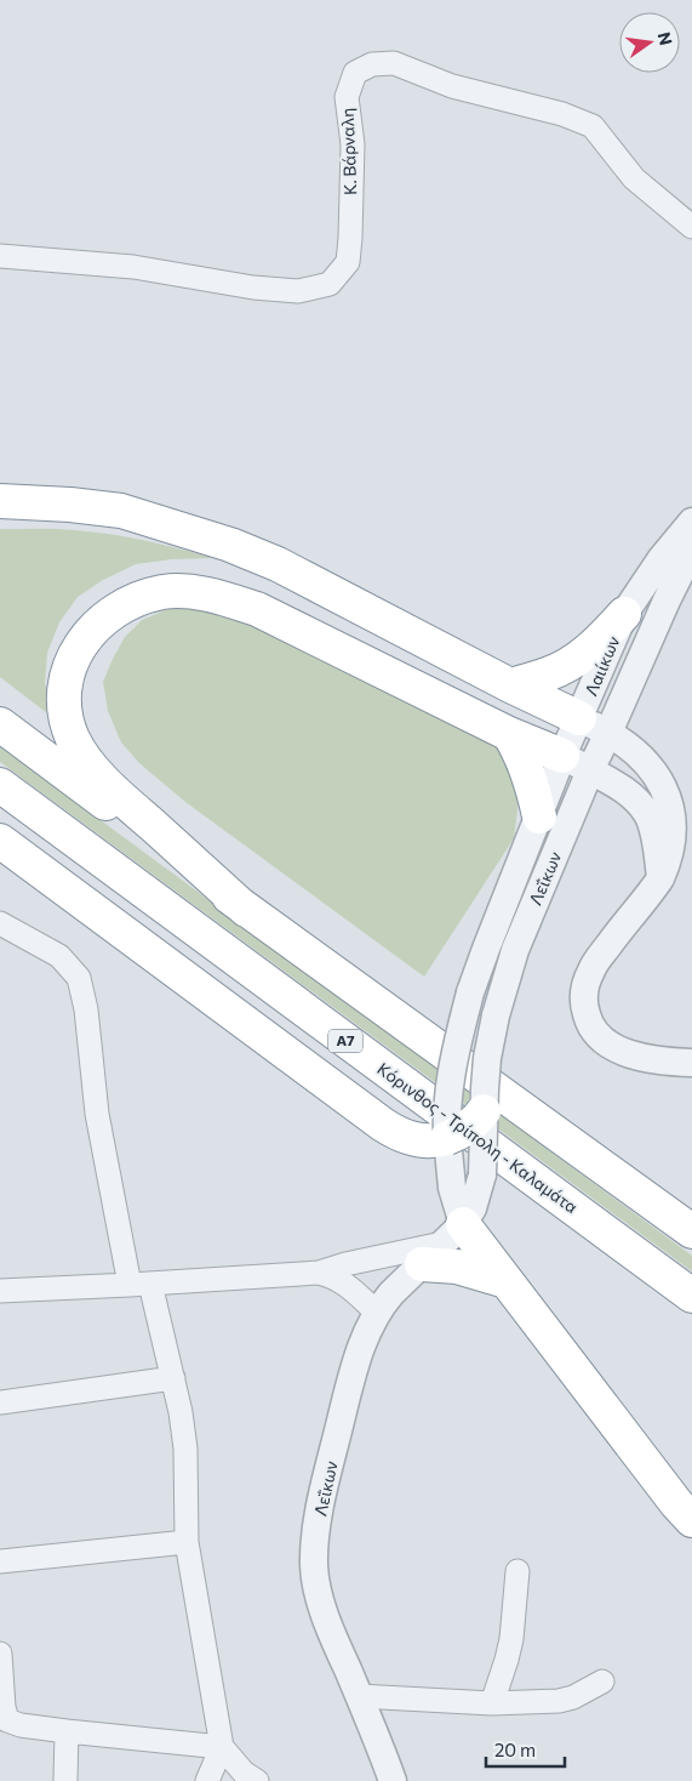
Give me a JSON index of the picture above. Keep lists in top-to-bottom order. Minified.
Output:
{"streets":{"highway":["Α7","Κόρινθος - Τρίπολη - Καλαμάτα"],"street":["Κ. Βάρναλη","Λαιίκων","Λεΐκων"]},"crossings":[["Λαιίκων","Λεΐκων"]],"scale_bar":"20 m","north":"right"}
